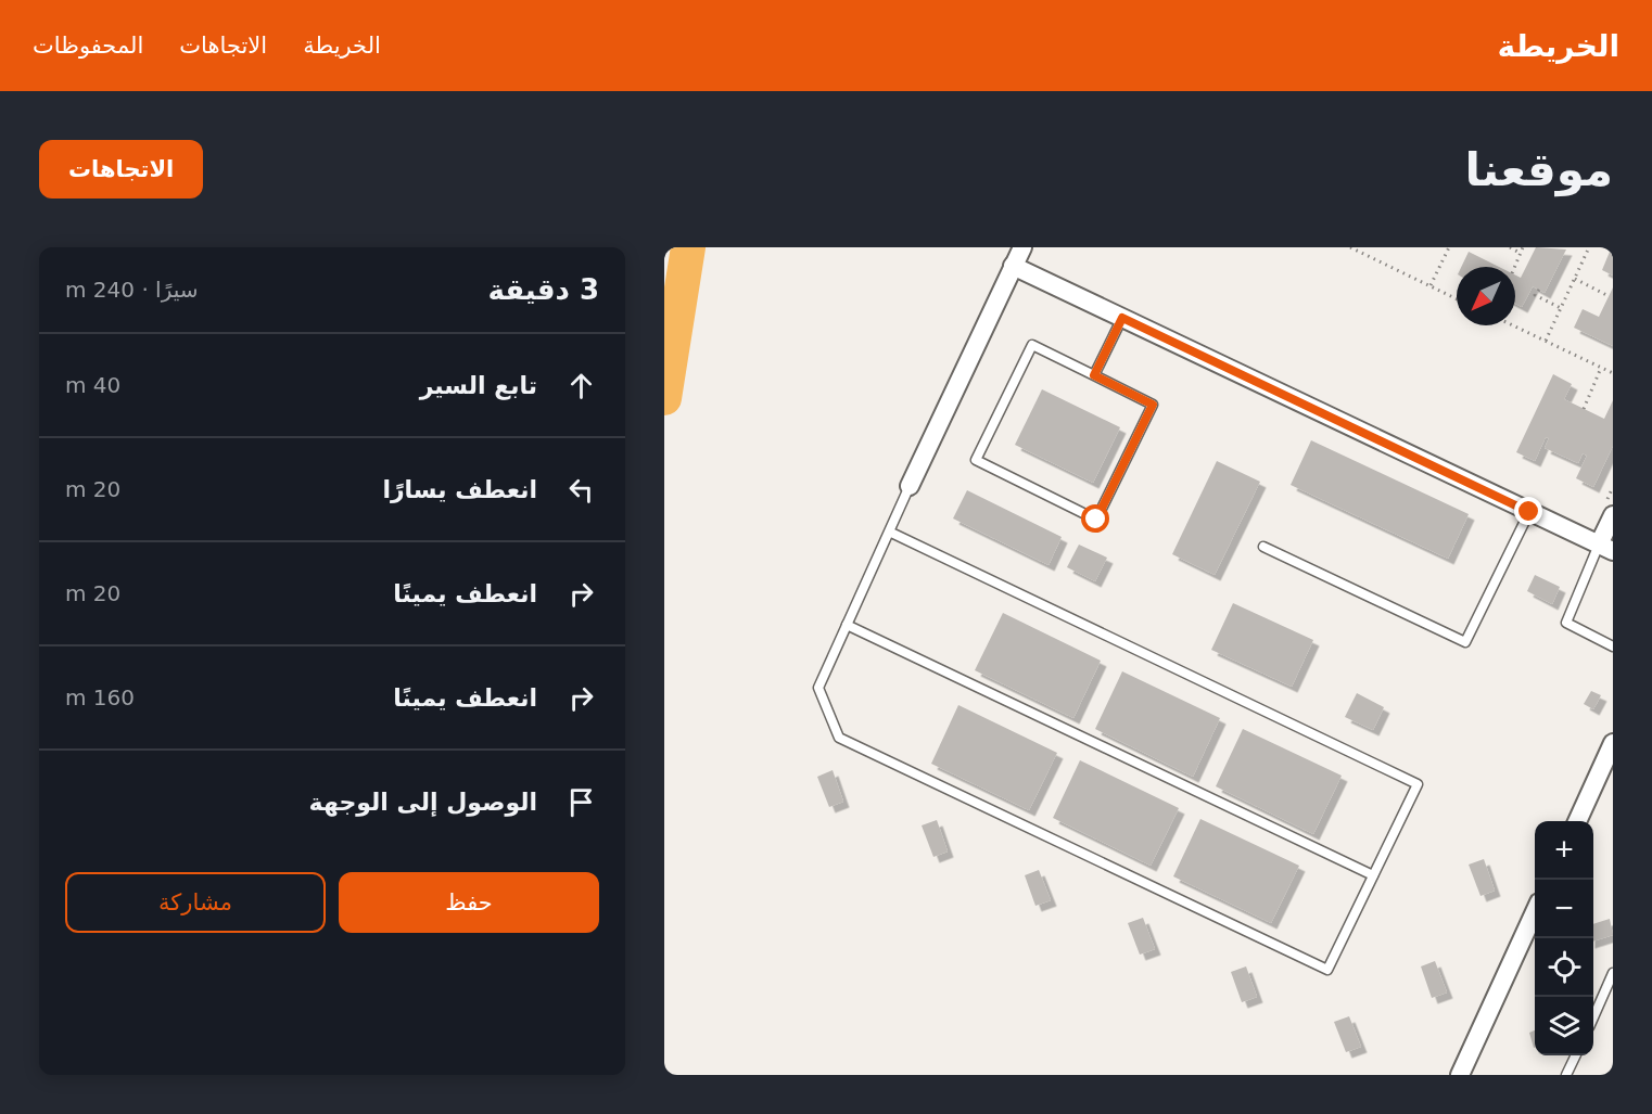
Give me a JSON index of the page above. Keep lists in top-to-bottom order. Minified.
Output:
{"north":"bottom left","page":{"header":"الخريطة","nav":["الخريطة","الاتجاهات","المحفوظات"],"buttons":["الاتجاهات",["حفظ","مشاركة"]],"title":"موقعنا","heading":["3 دقيقة","سيرًا · 240 m"],"list":[["تابع السير","40 m"],["انعطف يسارًا","20 m"],["انعطف يمينًا","20 m"],["انعطف يمينًا","160 m"],"الوصول إلى الوجهة"],"map_buttons":["+","−"]}}
